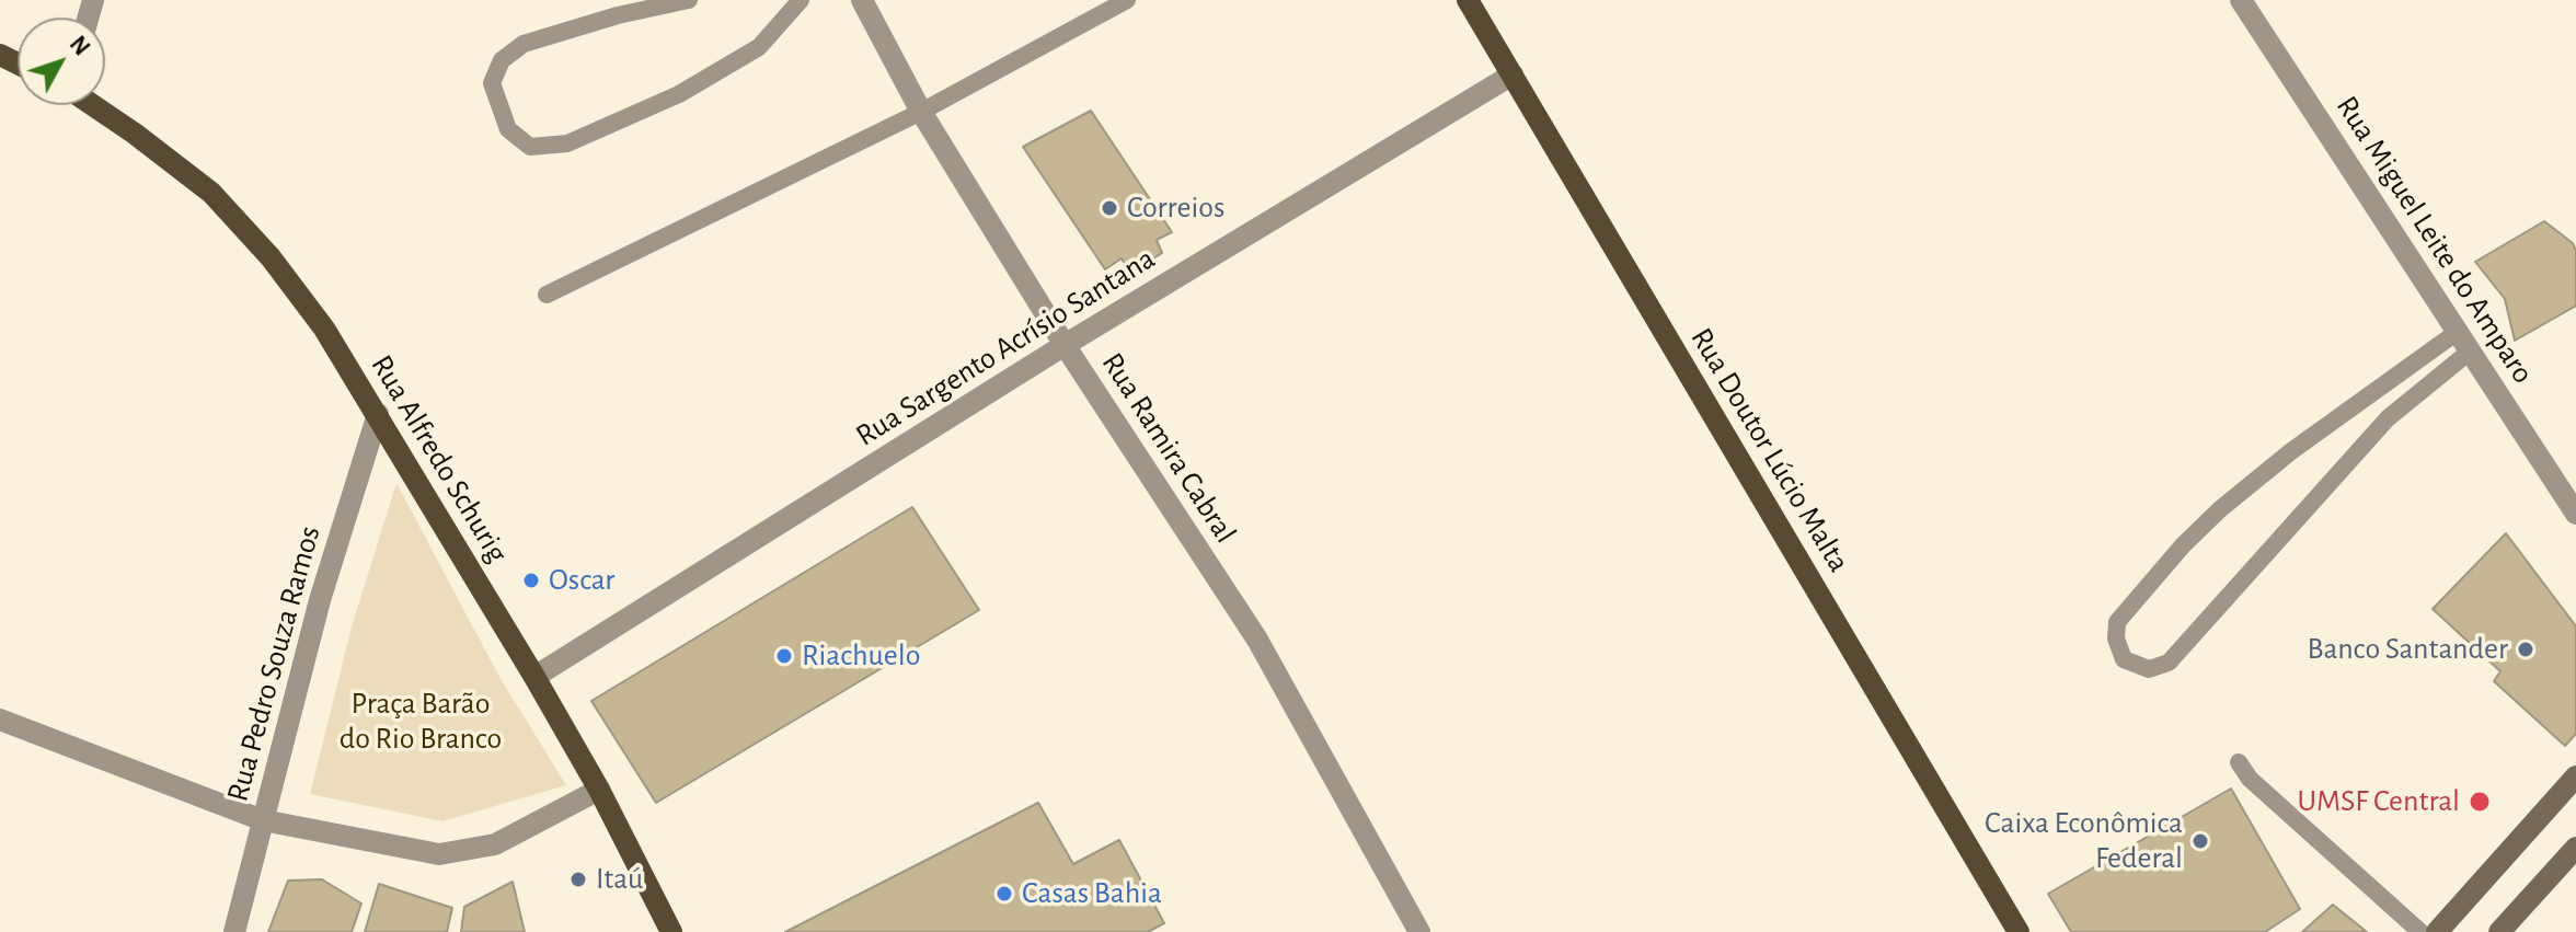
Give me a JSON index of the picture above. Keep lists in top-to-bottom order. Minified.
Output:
{"streets":{"main road":["Rua Doutor Lúcio Malta","Rua Alfredo Schurig"],"street":["Rua Miguel Leite do Amparo","Rua Sargento Acrísio Santana","Rua Ramira Cabral","Rua Pedro Souza Ramos"]},"crossings":[["Rua Sargento Acrísio Santana","Rua Ramira Cabral"],["Rua Sargento Acrísio Santana","Rua Doutor Lúcio Malta"],["Rua Sargento Acrísio Santana","Rua Alfredo Schurig"],["Rua Alfredo Schurig","Rua Pedro Souza Ramos"]],"parks":["Praça Barão do Rio Branco"],"places":["Correios","Oscar","Banco Santander","Riachuelo","UMSF Central","Caixa Econômica Federal","Itaú","Casas Bahia"],"north":"top right"}
